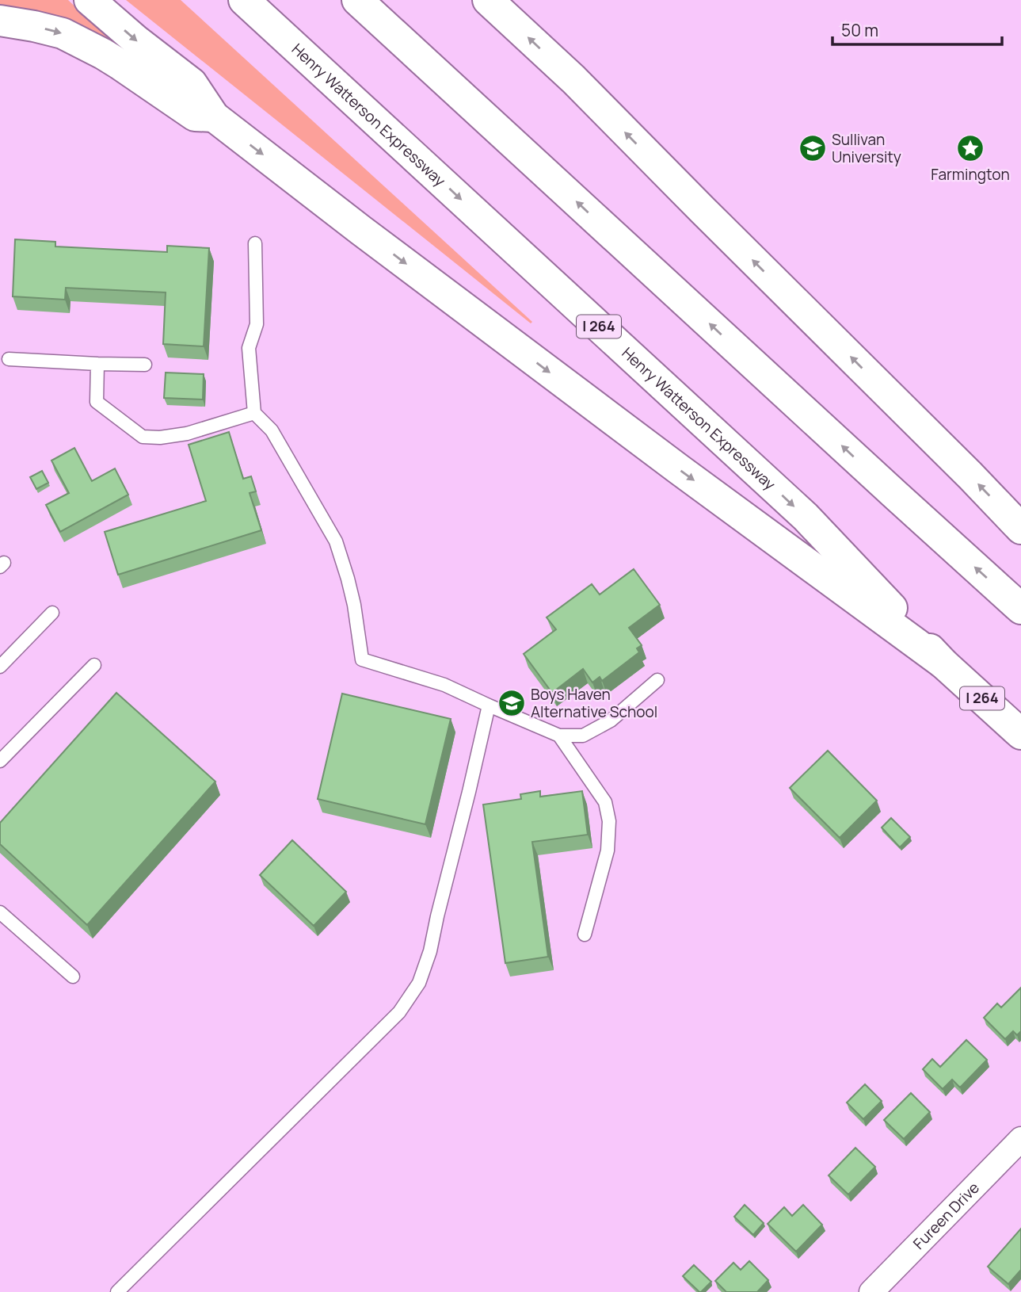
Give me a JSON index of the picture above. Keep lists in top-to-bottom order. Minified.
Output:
{"streets":{"highway":["Henry Watterson Expressway","I 264"],"street":["Fureen Drive"]},"places":{"school or university":["Sullivan University","Boys Haven Alternative School"],"place":["Farmington"]},"scale_bar":"50 m"}
